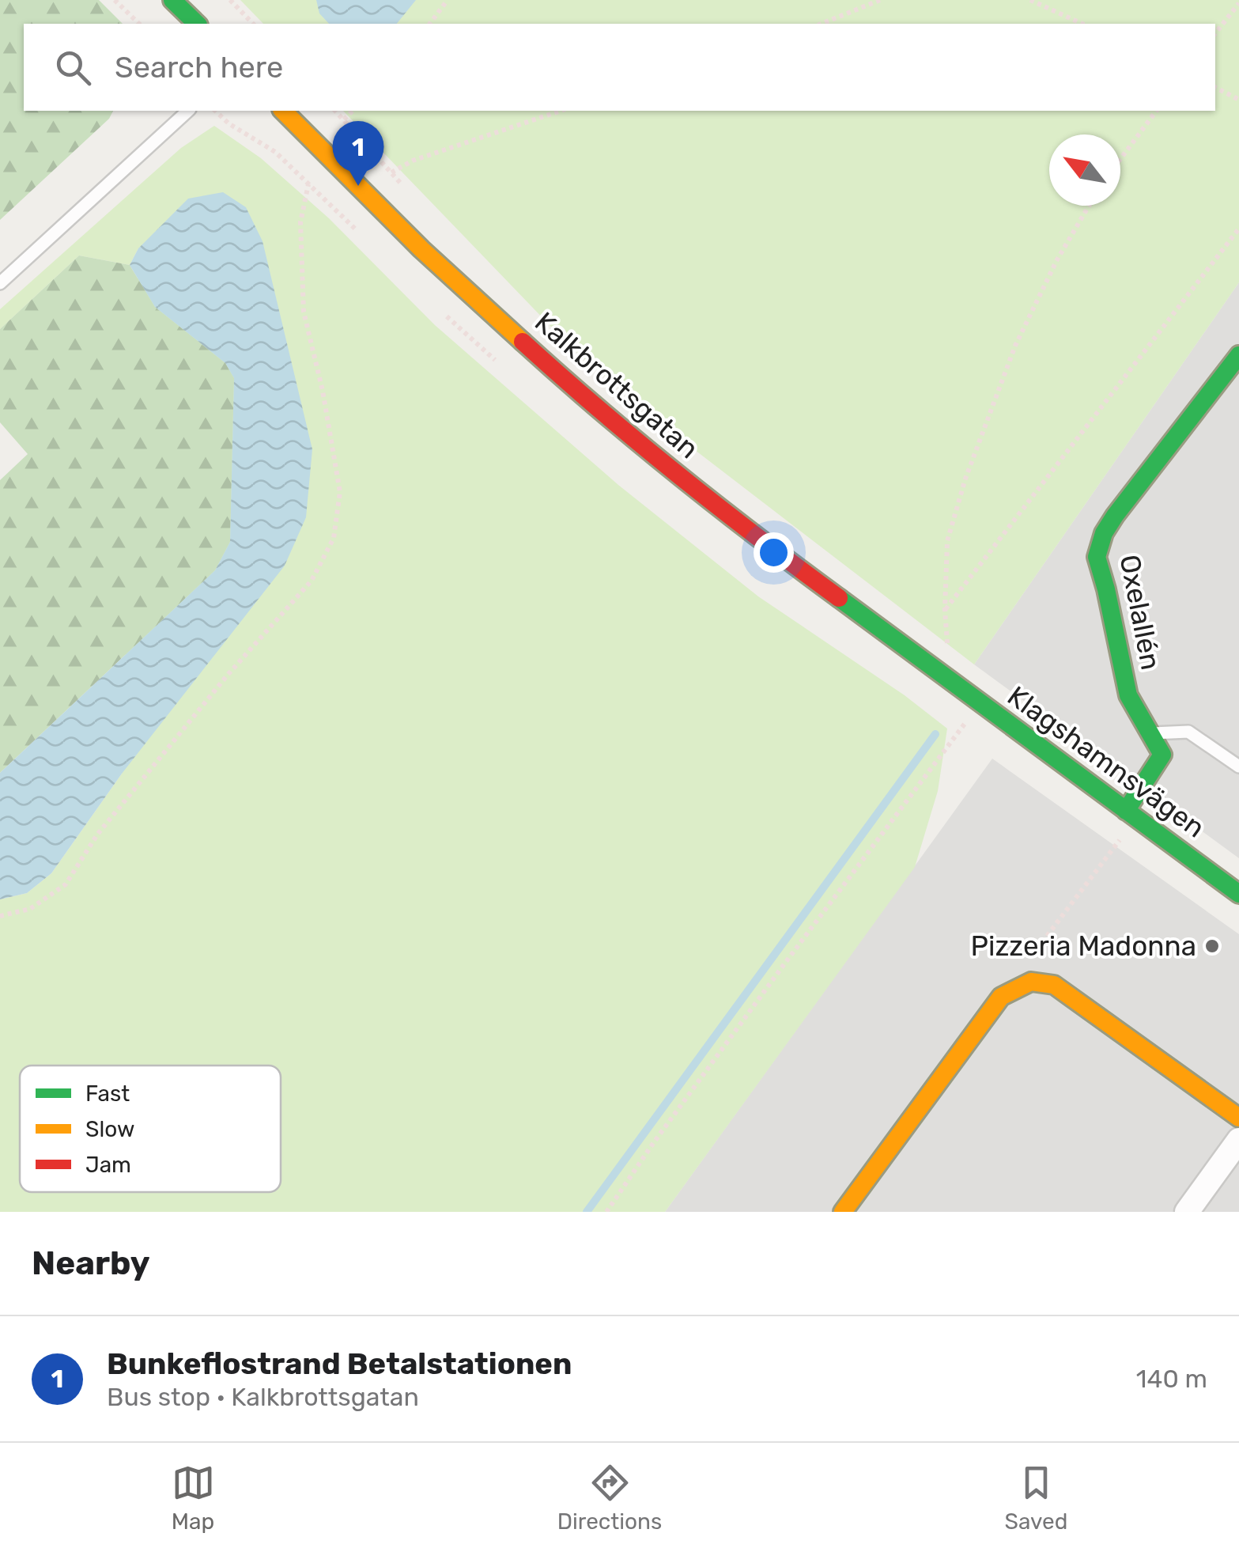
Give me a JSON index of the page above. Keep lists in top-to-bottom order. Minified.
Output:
{"streets":{"street":["Kalkbrottsgatan","Oxelallén","Klagshamnsvägen"]},"crossings":[["Kalkbrottsgatan","Klagshamnsvägen"],["Oxelallén","Klagshamnsvägen"]],"places":["Pizzeria Madonna"],"legend":["Fast","Slow","Jam"],"north":"top left","page":{"search":"Search here","pins":"1","heading":"Nearby","list":[{"mark":"1","name":"Bunkeflostrand Betalstationen","note":"Bus stop · Kalkbrottsgatan","value":"140 m"}],"nav":["Map","Directions","Saved"]}}
